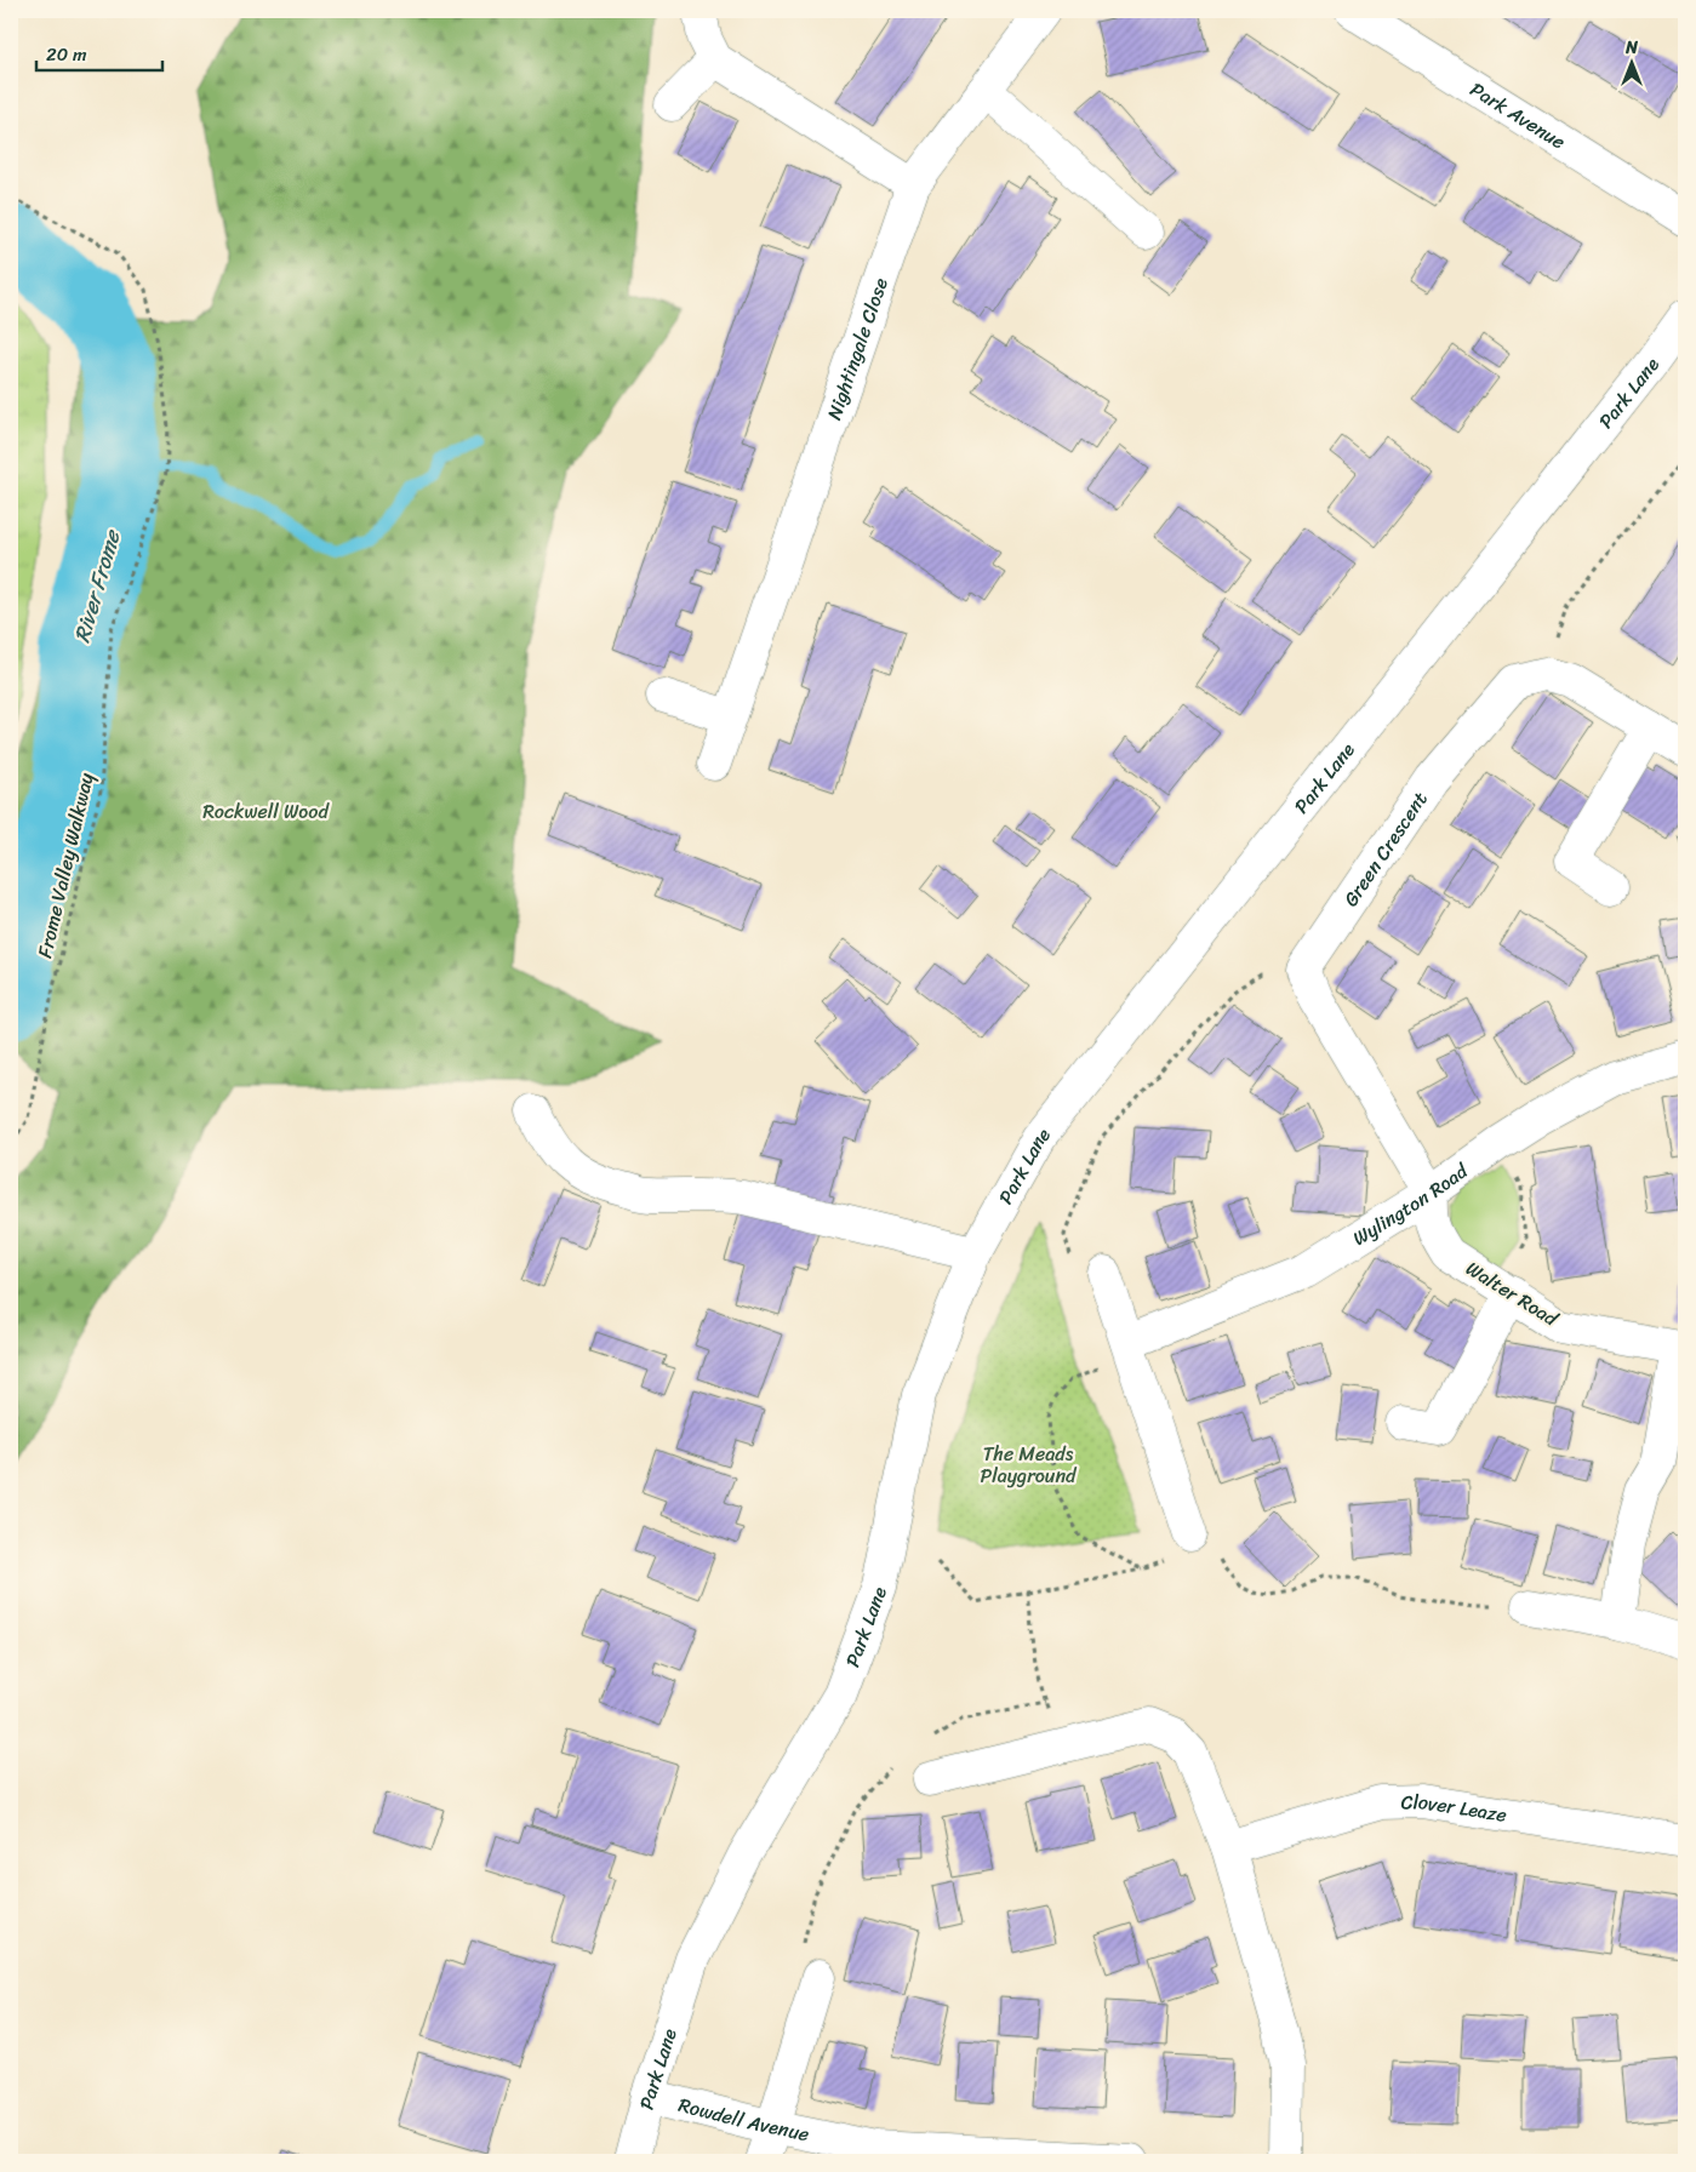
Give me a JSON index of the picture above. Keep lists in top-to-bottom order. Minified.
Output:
{"streets":{"street":["Park Avenue","Nightingale Close","Park Lane","Green Crescent","Wylington Road","Walter Road","Clover Leaze","Rowdell Avenue"],"path":["Frome Valley Walkway"]},"crossings":[["Park Lane","Rowdell Avenue"],["Wylington Road","Walter Road"]],"water":["River Frome"],"parks":["Rockwell Wood","The Meads Playground"],"scale_bar":"20 m","north":"top"}
